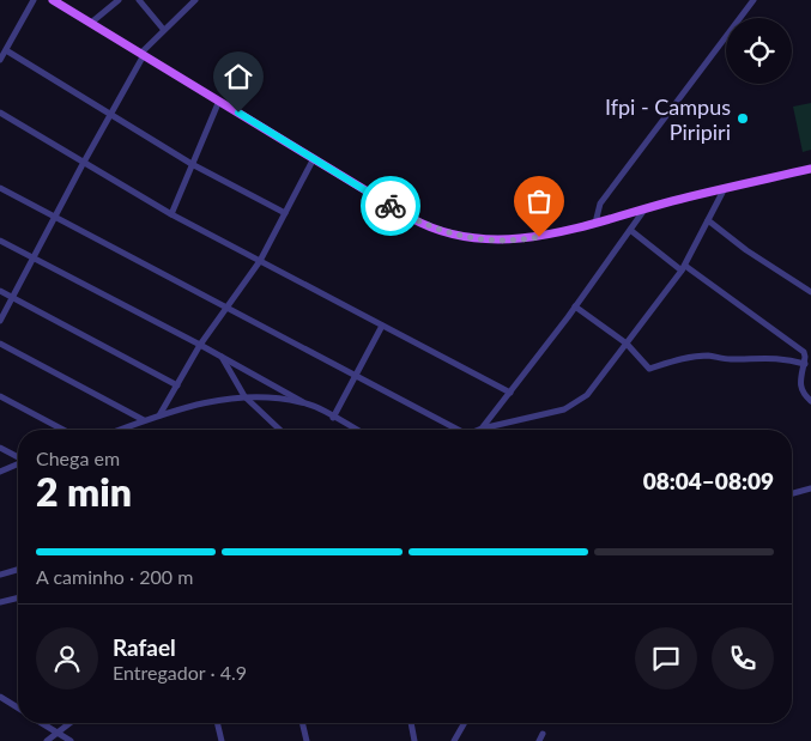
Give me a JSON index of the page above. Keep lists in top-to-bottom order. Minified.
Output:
{"places":["Ifpi - Campus Piripiri"],"page":{"heading":["2 min","Chega em","08:04–08:09"],"panel":["Rafael","Entregador · 4.9"],"bar":"A caminho · 200 m"}}
